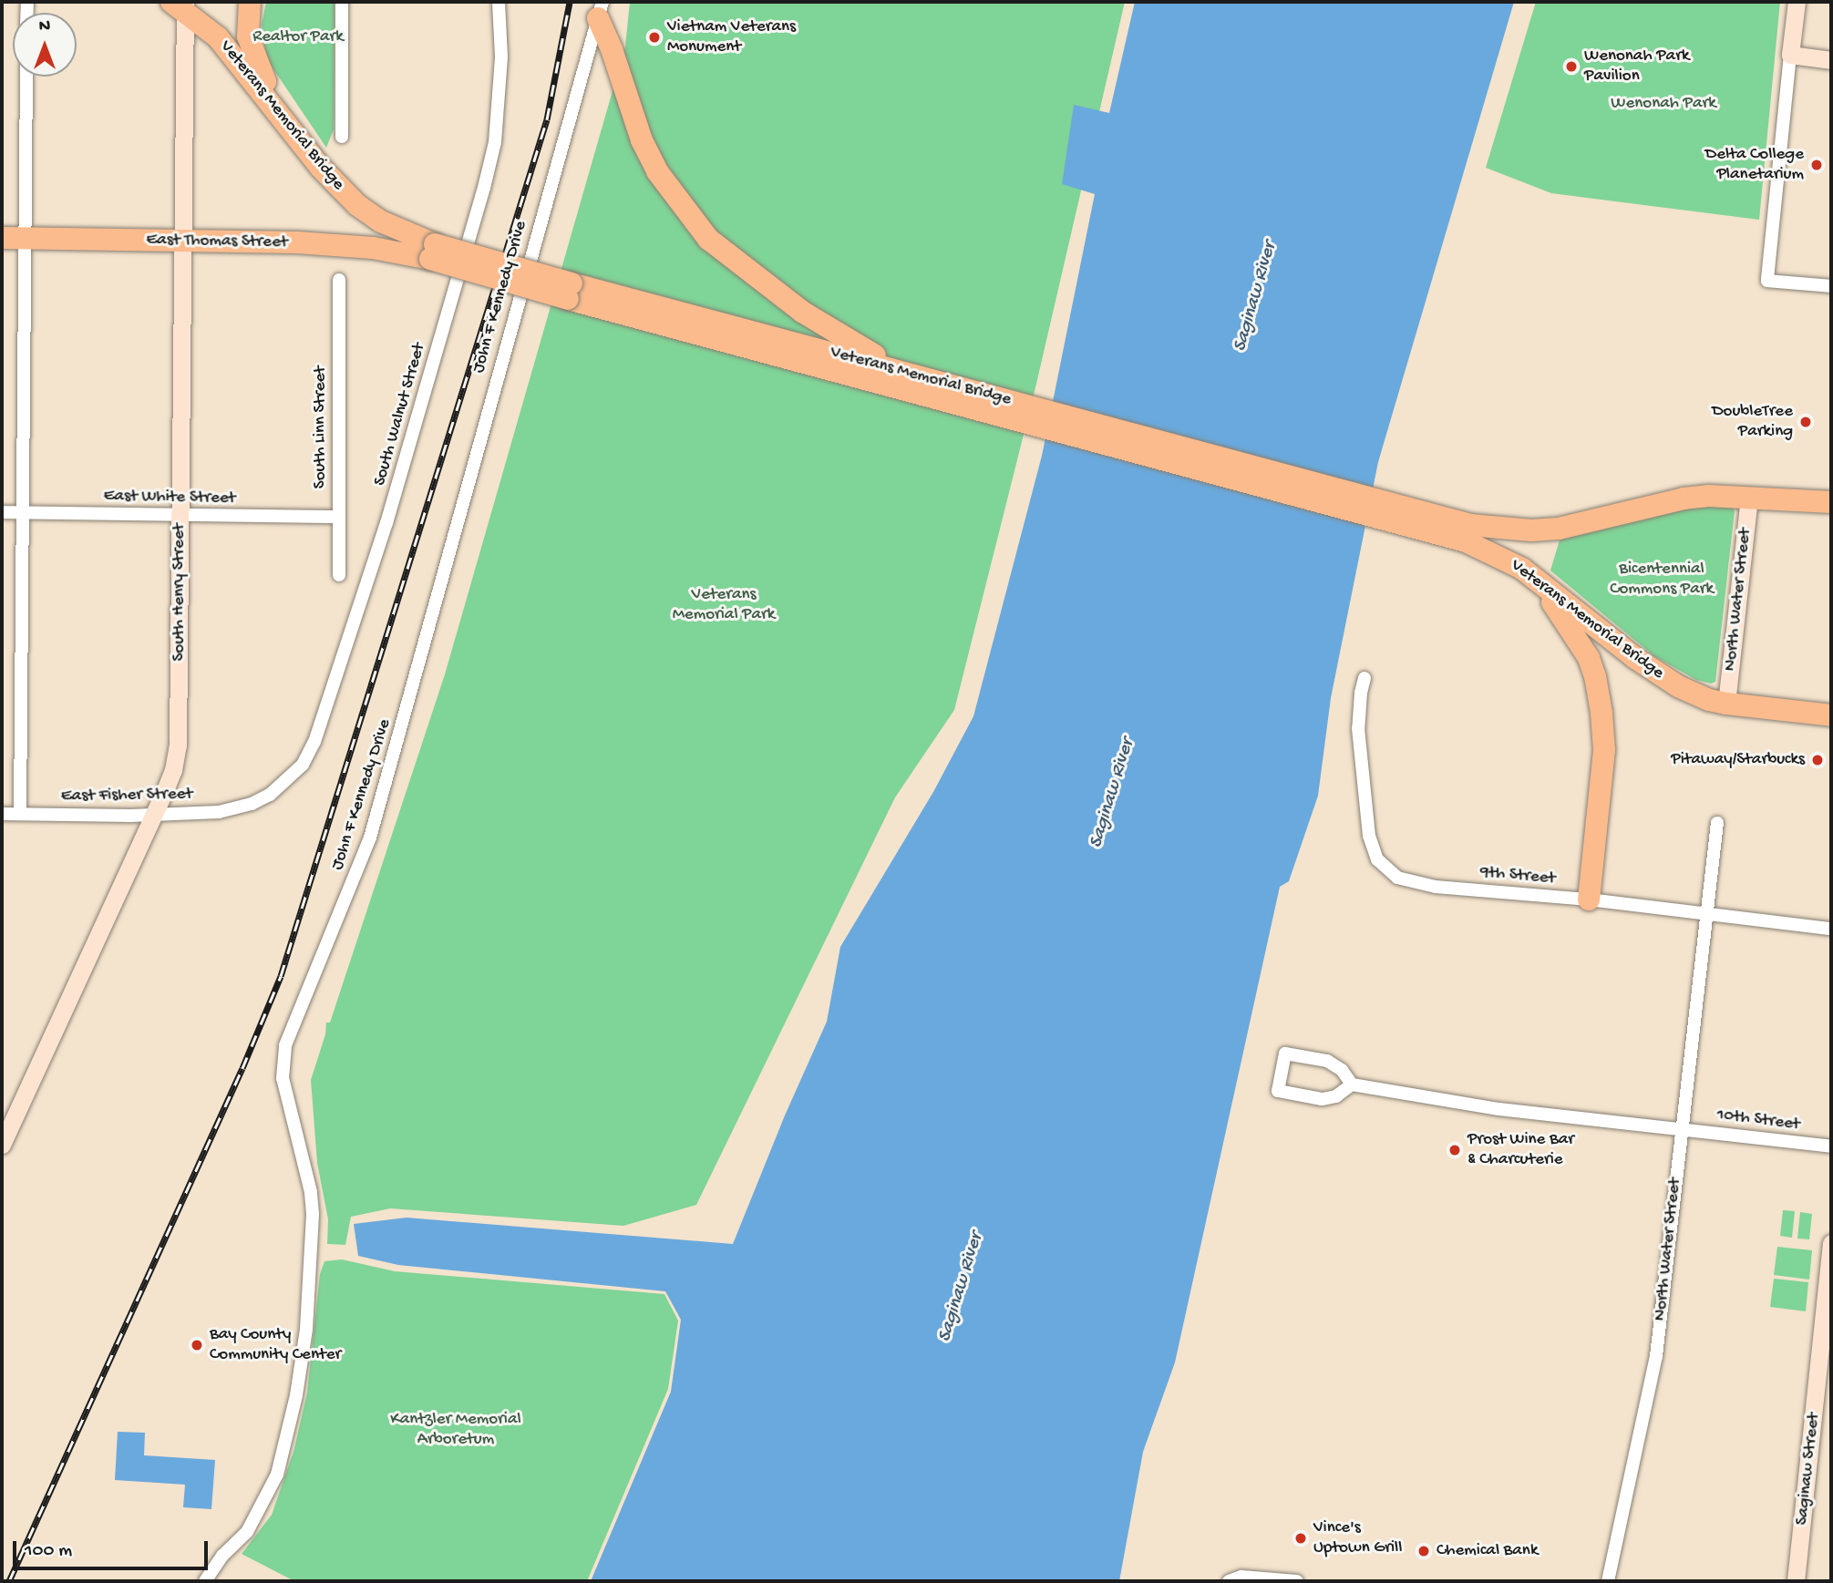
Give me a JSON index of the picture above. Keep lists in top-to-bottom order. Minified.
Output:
{"streets":{"highway":["Veterans Memorial Bridge","East Thomas Street"],"street":["John F Kennedy Drive","South Walnut Street","South Linn Street","East White Street","South Henry Street","North Water Street","East Fisher Street","9th Street","10th Street","Saginaw Street"]},"crossings":[["Veterans Memorial Bridge","East Thomas Street"],["Veterans Memorial Bridge","South Henry Street"],["Veterans Memorial Bridge","North Water Street"],["East Thomas Street","South Henry Street"],["South Walnut Street","East Fisher Street"],["South Linn Street","East White Street"],["East White Street","South Henry Street"],["South Henry Street","East Fisher Street"],["North Water Street","9th Street"],["North Water Street","10th Street"]],"water":["Saginaw River"],"parks":["Realtor Park","Wenonah Park","Bicentennial Commons Park","Veterans Memorial Park","Kantzler Memorial Arboretum"],"places":["Vietnam Veterans Monument","Wenonah Park Pavilion","Delta College Planetarium","DoubleTree Parking","Pitaway/Starbucks","Prost Wine Bar & Charcuterie","Bay County Community Center","Vince's Uptown Grill","Chemical Bank"],"scale_bar":"100 m","north":"top"}
